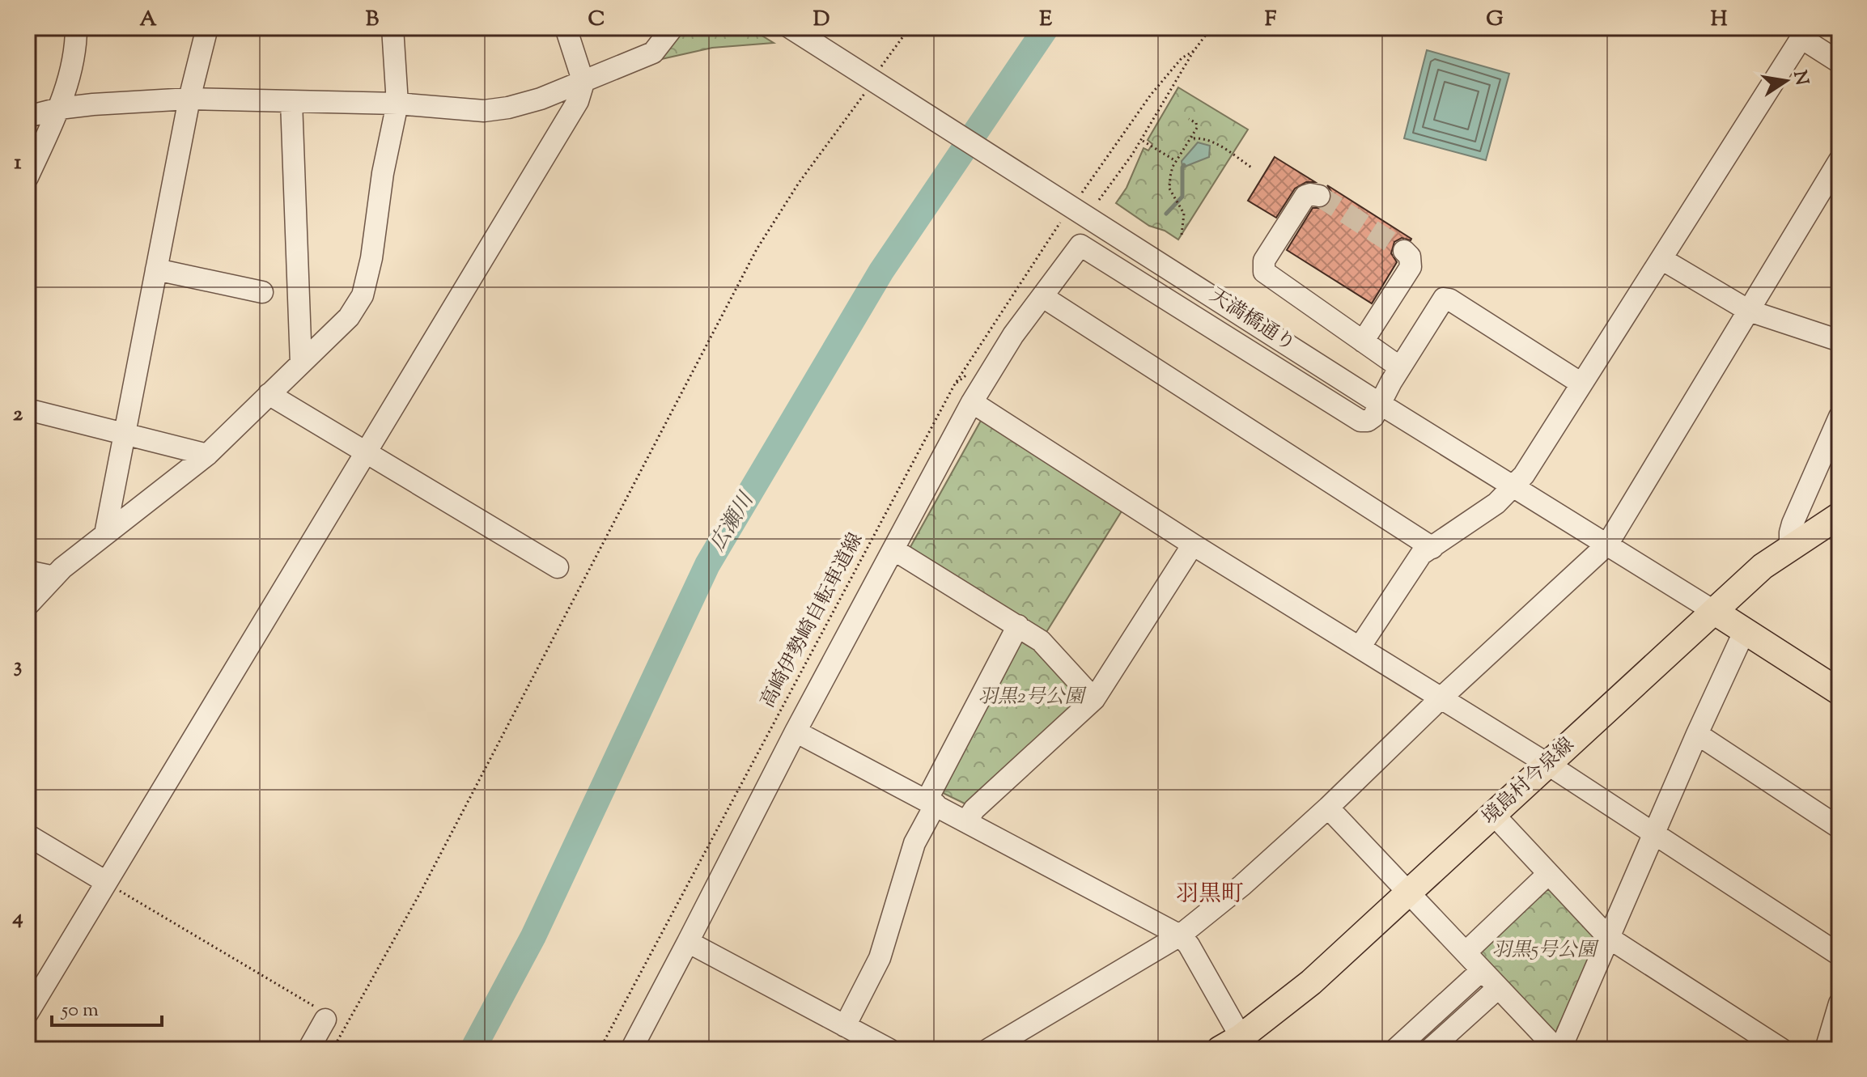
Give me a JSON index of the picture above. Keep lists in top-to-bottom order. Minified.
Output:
{"streets":{"main road":["境島村今泉線"],"street":["天満橋通り"],"path":["高崎伊勢崎自転車道線"]},"crossings":[["天満橋通り","高崎伊勢崎自転車道線"],["天満橋通り","境島村今泉線"]],"districts":["羽黒町"],"water":["広瀬川"],"parks":["羽黒2号公園","羽黒5号公園"],"scale_bar":"50 m","north":"right","grid":{"columns":["A","B","C","D","E","F","G","H"],"rows":["1","2","3","4"]}}
